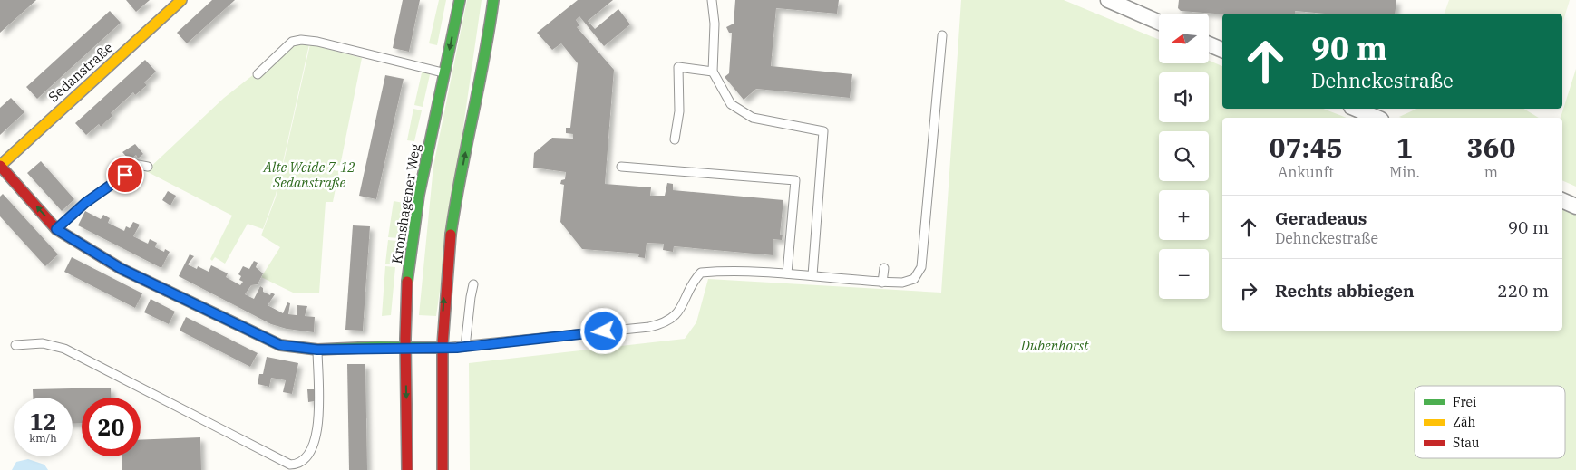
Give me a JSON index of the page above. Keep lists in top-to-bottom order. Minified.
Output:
{"streets":{"main road":["Sedanstraße","Kronshagener Weg"]},"parks":["Alte Weide 7-12 Sedanstraße","Dubenhorst"],"legend":["Frei","Zäh","Stau"],"north":"left","page":{"map_buttons":["+","−"],"turn":["90 m","Dehnckestraße"],"eta":["07:45","Ankunft","1","Min.","360","m"],"list":[{"name":"Geradeaus","note":"Dehnckestraße","value":"90 m"},{"name":"Rechts abbiegen","value":"220 m"}],"speed":"12 km/h","limit":"20"}}
